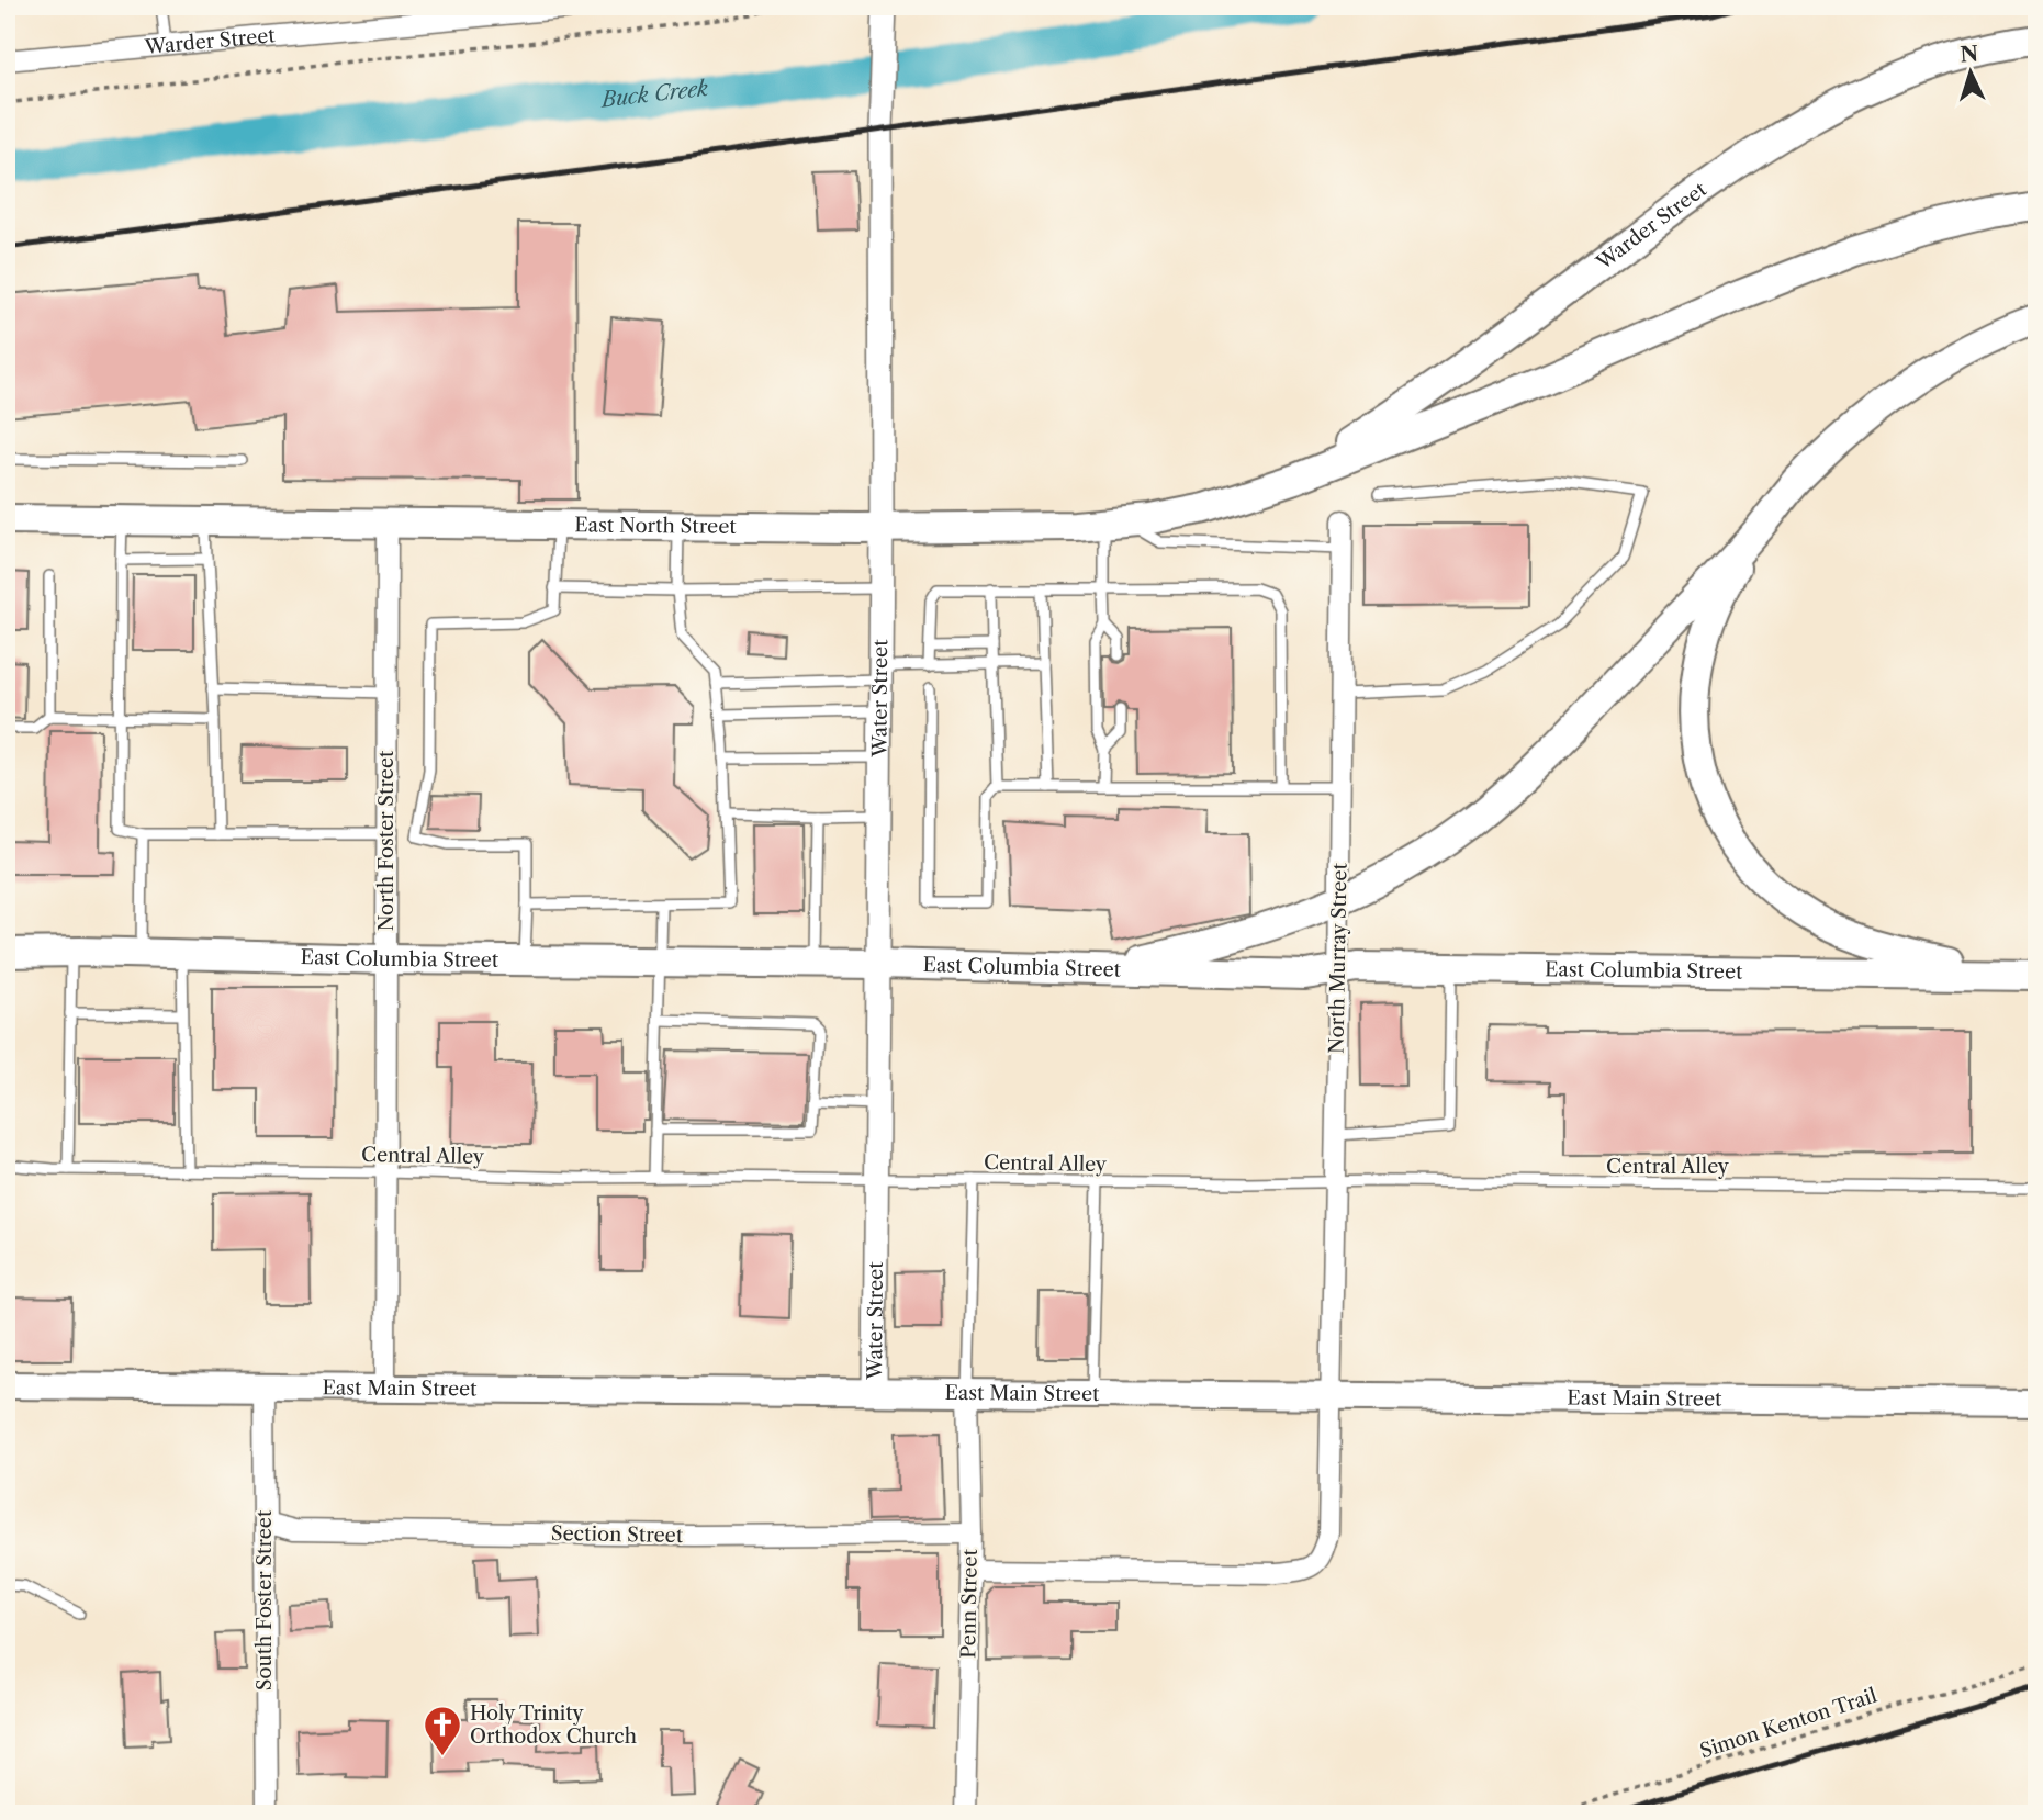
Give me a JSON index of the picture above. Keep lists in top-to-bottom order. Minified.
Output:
{"streets":{"main road":["Warder Street","East North Street","East Columbia Street","East Main Street"],"street":["Water Street","North Foster Street","North Murray Street","Section Street","South Foster Street","Penn Street"],"lane":["Central Alley"],"path":["Simon Kenton Trail"]},"crossings":[["Warder Street","East North Street"],["East North Street","Water Street"],["East North Street","North Foster Street"],["Water Street","East Columbia Street"],["Water Street","Central Alley"],["Water Street","East Main Street"],["North Foster Street","East Columbia Street"],["North Foster Street","Central Alley"],["North Foster Street","East Main Street"],["East Columbia Street","North Murray Street"],["North Murray Street","Central Alley"],["North Murray Street","East Main Street"],["North Murray Street","Penn Street"],["East Main Street","South Foster Street"],["East Main Street","Penn Street"],["Section Street","South Foster Street"],["Section Street","Penn Street"]],"water":["Buck Creek"],"places":{"church":["Holy Trinity Orthodox Church"]},"north":"top"}
